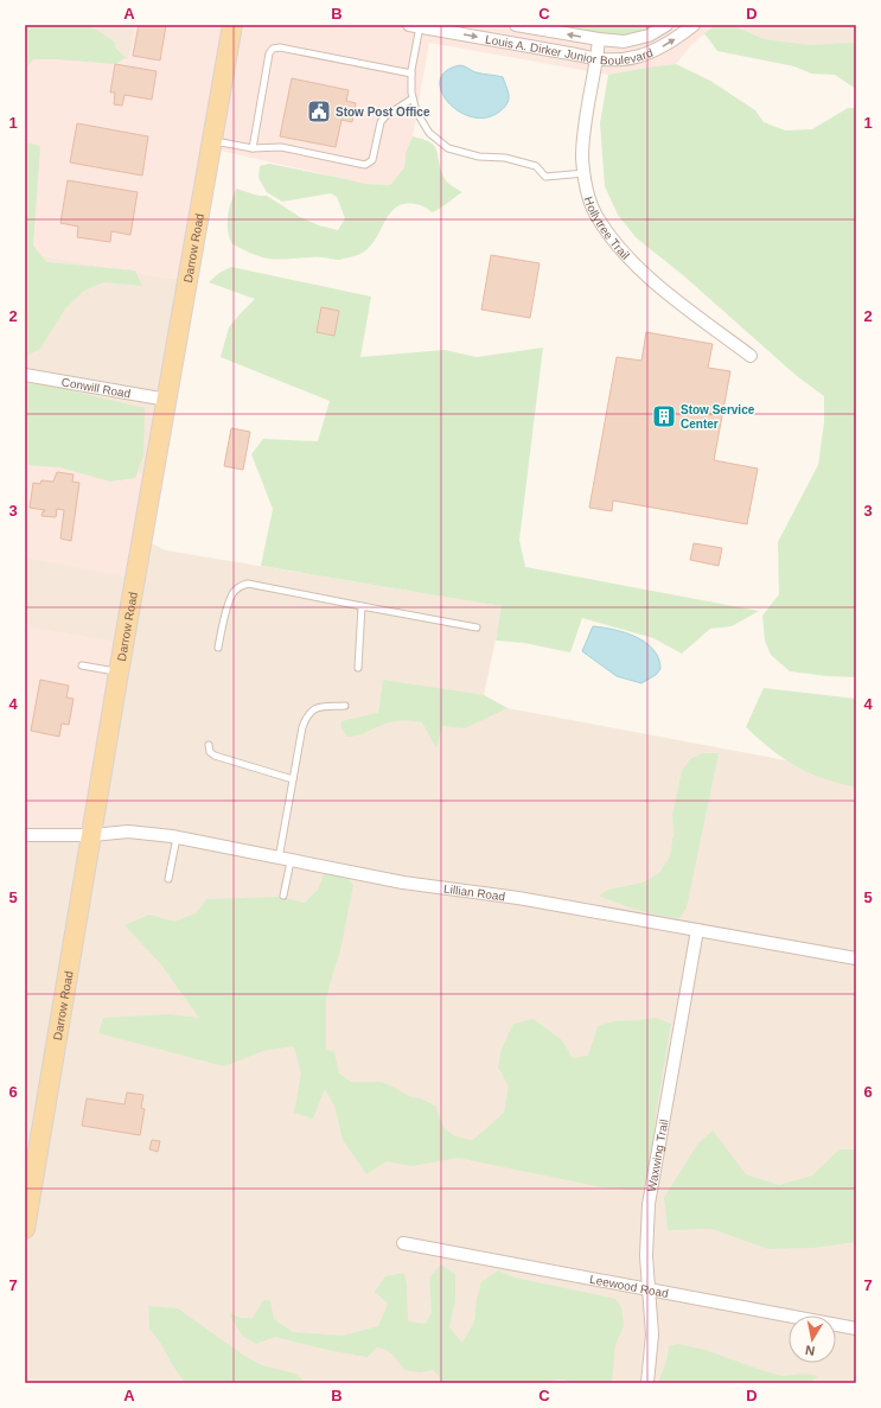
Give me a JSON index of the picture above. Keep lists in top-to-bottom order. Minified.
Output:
{"streets":{"main road":["Darrow Road"],"street":["Louis A. Dirker Junior Boulevard","Hollytree Trail","Conwill Road","Lillian Road","Waxwing Trail","Leewood Road"]},"crossings":[["Louis A. Dirker Junior Boulevard","Hollytree Trail"],["Darrow Road","Conwill Road"],["Darrow Road","Lillian Road"],["Lillian Road","Waxwing Trail"],["Waxwing Trail","Leewood Road"]],"places":{"public building":["Stow Post Office"],"building":["Stow Service Center"]},"north":"bottom","grid":{"columns":["A","B","C","D"],"rows":["1","2","3","4","5","6","7"]}}
